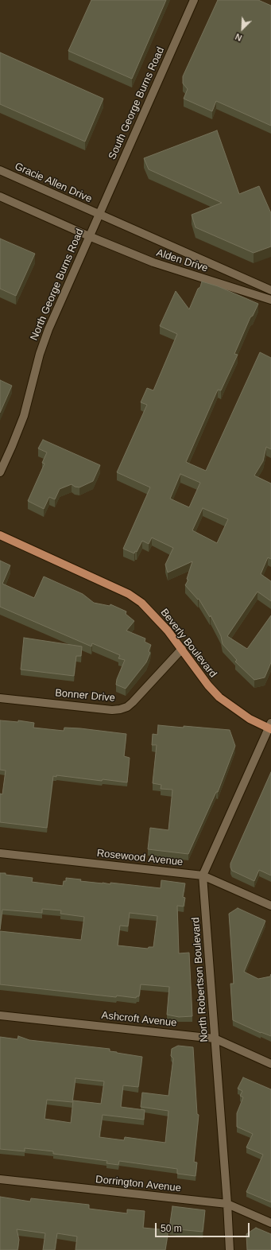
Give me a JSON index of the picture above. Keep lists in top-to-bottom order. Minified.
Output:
{"streets":{"main road":["Beverly Boulevard"],"street":["South George Burns Road","Gracie Allen Drive","Alden Drive","North George Burns Road","Bonner Drive","Rosewood Avenue","North Robertson Boulevard","Ashcroft Avenue","Dorrington Avenue"]},"crossings":[["South George Burns Road","Gracie Allen Drive"],["South George Burns Road","Alden Drive"],["South George Burns Road","North George Burns Road"],["Gracie Allen Drive","Alden Drive"],["Gracie Allen Drive","North George Burns Road"],["Alden Drive","North George Burns Road"],["Beverly Boulevard","Bonner Drive"],["Beverly Boulevard","North Robertson Boulevard"],["Rosewood Avenue","North Robertson Boulevard"],["North Robertson Boulevard","Ashcroft Avenue"],["North Robertson Boulevard","Dorrington Avenue"]],"scale_bar":"50 m","north":"bottom left"}
